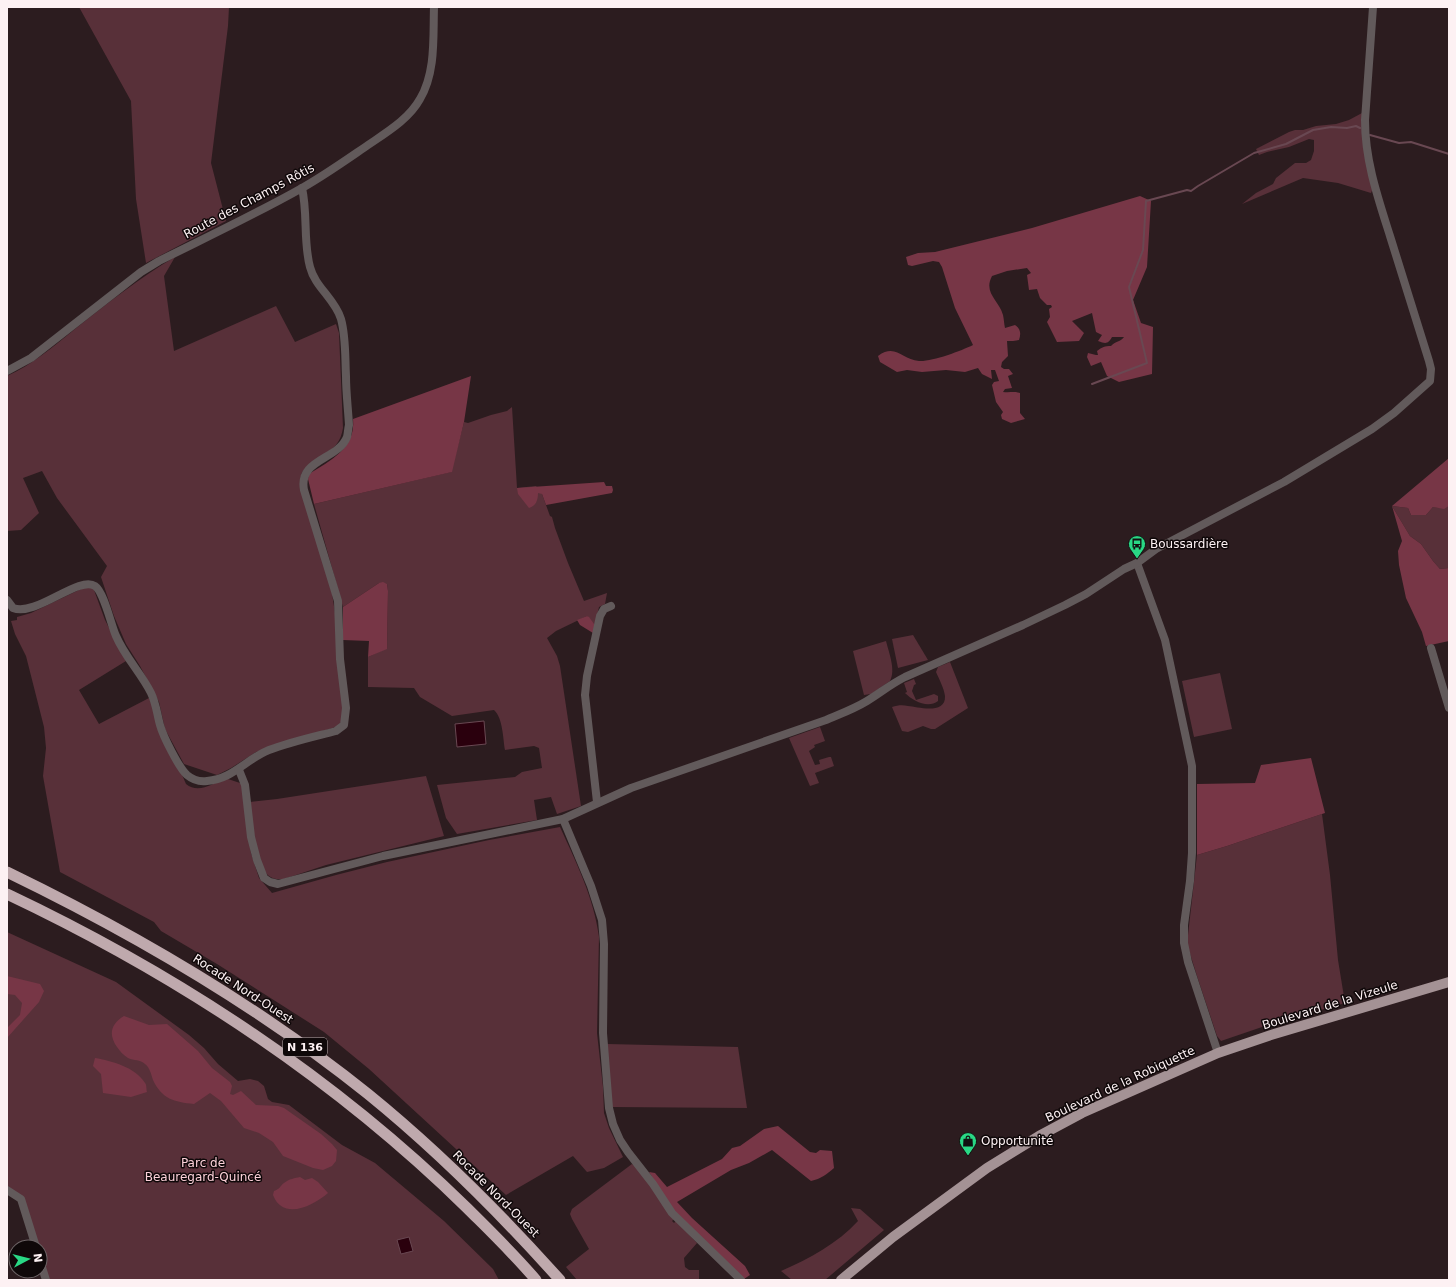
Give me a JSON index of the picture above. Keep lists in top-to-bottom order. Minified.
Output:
{"streets":{"highway":["Rocade Nord-Ouest","N 136"],"main road":["Boulevard de la Vizeule","Boulevard de la Robiquette"],"street":["Route des Champs Rôtis"]},"crossings":[["Boulevard de la Vizeule","Boulevard de la Robiquette"]],"parks":["Parc de Beauregard-Quincé"],"places":{"bus stop":["Boussardière"],"shop":["Opportunité"]},"north":"right"}
